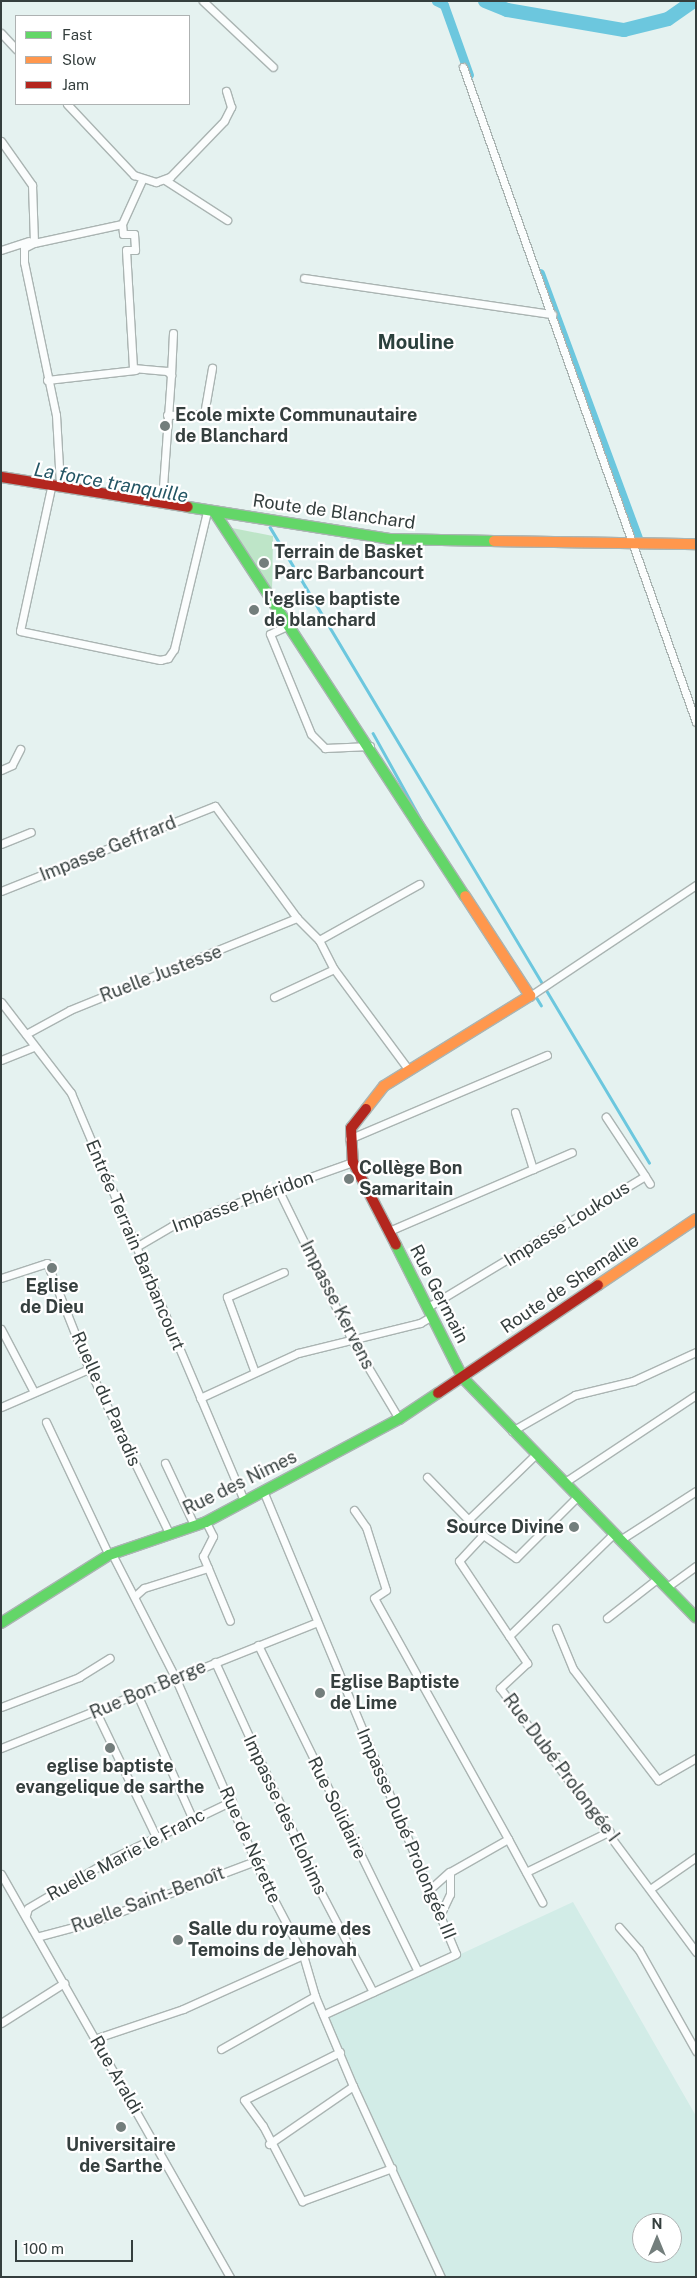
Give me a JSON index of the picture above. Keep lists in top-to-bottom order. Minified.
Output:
{"streets":{"street":["Route de Blanchard","Impasse Geffrard","Ruelle Justesse","Impasse Phéridon","Impasse Loukous","Entrée Terrain Barbancourt","Route de Shemallie","Rue Germain","Impasse Kervens","Ruelle du Paradis","Rue des Nimes","Rue Bon Berge","Rue Dubé Prolongée I","Rue Solidaire","Impasse des Elohims","Impasse Dubé Prolongée III","Rue de Nérette","Ruelle Marie le Franc","Ruelle Saint-Benoît","Rue Araldi"]},"crossings":[["Impasse Geffrard","Ruelle Justesse"],["Ruelle Justesse","Entrée Terrain Barbancourt"],["Impasse Phéridon","Entrée Terrain Barbancourt"],["Impasse Phéridon","Rue Germain"],["Impasse Phéridon","Impasse Kervens"],["Impasse Loukous","Entrée Terrain Barbancourt"],["Impasse Loukous","Rue Germain"],["Impasse Loukous","Impasse Kervens"],["Entrée Terrain Barbancourt","Rue des Nimes"],["Route de Shemallie","Rue Germain"],["Route de Shemallie","Rue des Nimes"],["Rue Germain","Rue des Nimes"],["Impasse Kervens","Rue des Nimes"],["Ruelle du Paradis","Rue des Nimes"],["Rue des Nimes","Impasse Dubé Prolongée III"],["Rue des Nimes","Rue de Nérette"],["Rue Bon Berge","Rue Solidaire"],["Rue Bon Berge","Impasse des Elohims"],["Rue Bon Berge","Impasse Dubé Prolongée III"],["Rue Bon Berge","Rue de Nérette"],["Rue Solidaire","Impasse Dubé Prolongée III"],["Rue de Nérette","Ruelle Marie le Franc"],["Rue de Nérette","Ruelle Saint-Benoît"],["Ruelle Marie le Franc","Rue Araldi"],["Ruelle Saint-Benoît","Rue Araldi"]],"districts":["Mouline"],"water":["La force tranquille"],"places":["Ecole mixte Communautaire de Blanchard","Terrain de Basket Parc Barbancourt","l'eglise baptiste de blanchard","Collège Bon Samaritain","Eglise de Dieu","Source Divine","Eglise Baptiste de Lime","eglise baptiste evangelique de sarthe","Salle du royaume des Temoins de Jehovah","Universitaire de Sarthe"],"legend":["Fast","Slow","Jam"],"scale_bar":"100 m","north":"top"}
